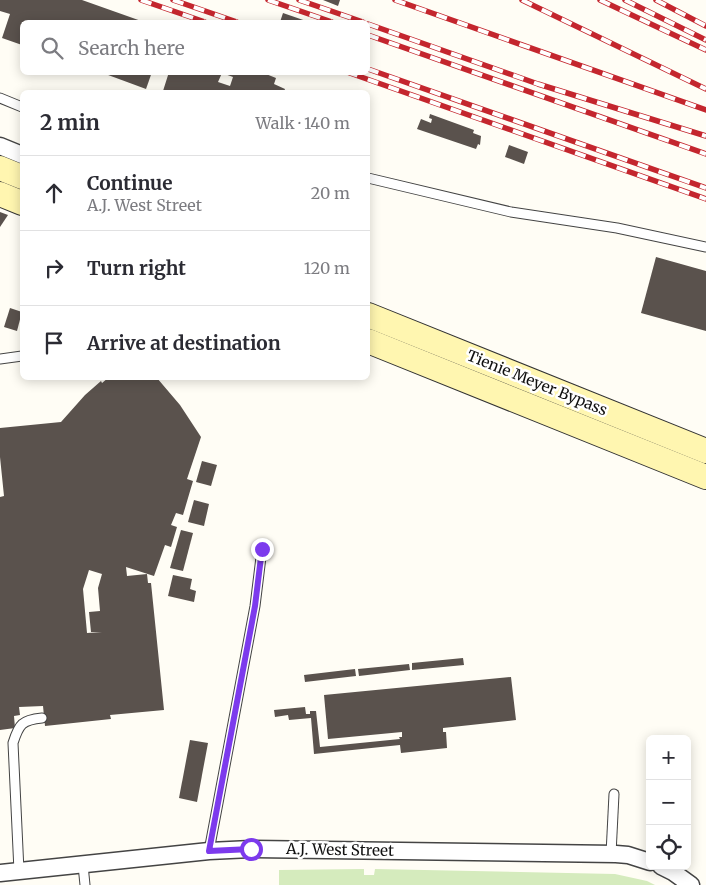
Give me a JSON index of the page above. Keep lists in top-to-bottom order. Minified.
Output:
{"streets":{"main road":["Tienie Meyer Bypass"],"street":["A.J. West Street"]},"page":{"search":"Search here","heading":["2 min","Walk · 140 m"],"list":[["Continue","A.J. West Street","20 m"],["Turn right","120 m"],"Arrive at destination"],"map_buttons":["+","−"]}}
